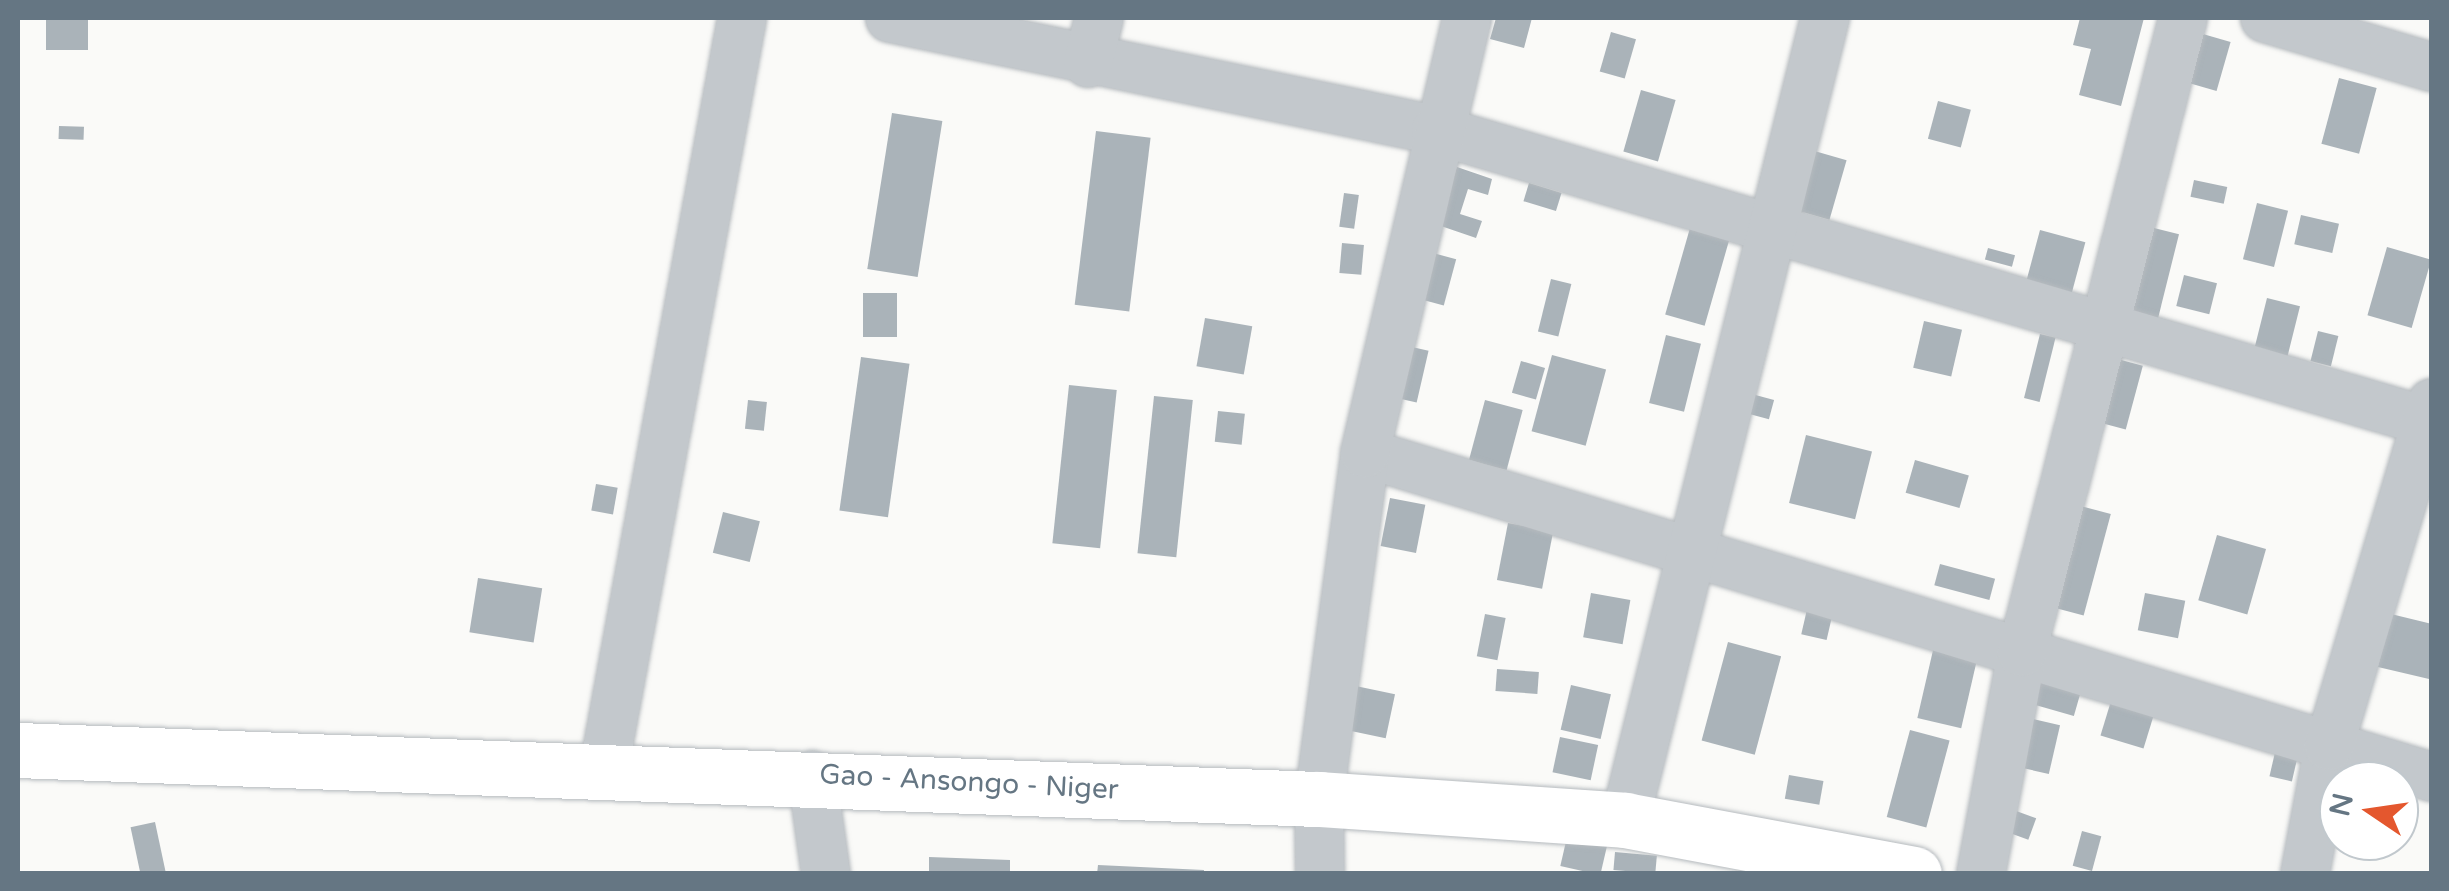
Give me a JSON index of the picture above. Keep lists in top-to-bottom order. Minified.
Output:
{"streets":{"main road":["Gao - Ansongo - Niger"]},"north":"left"}
